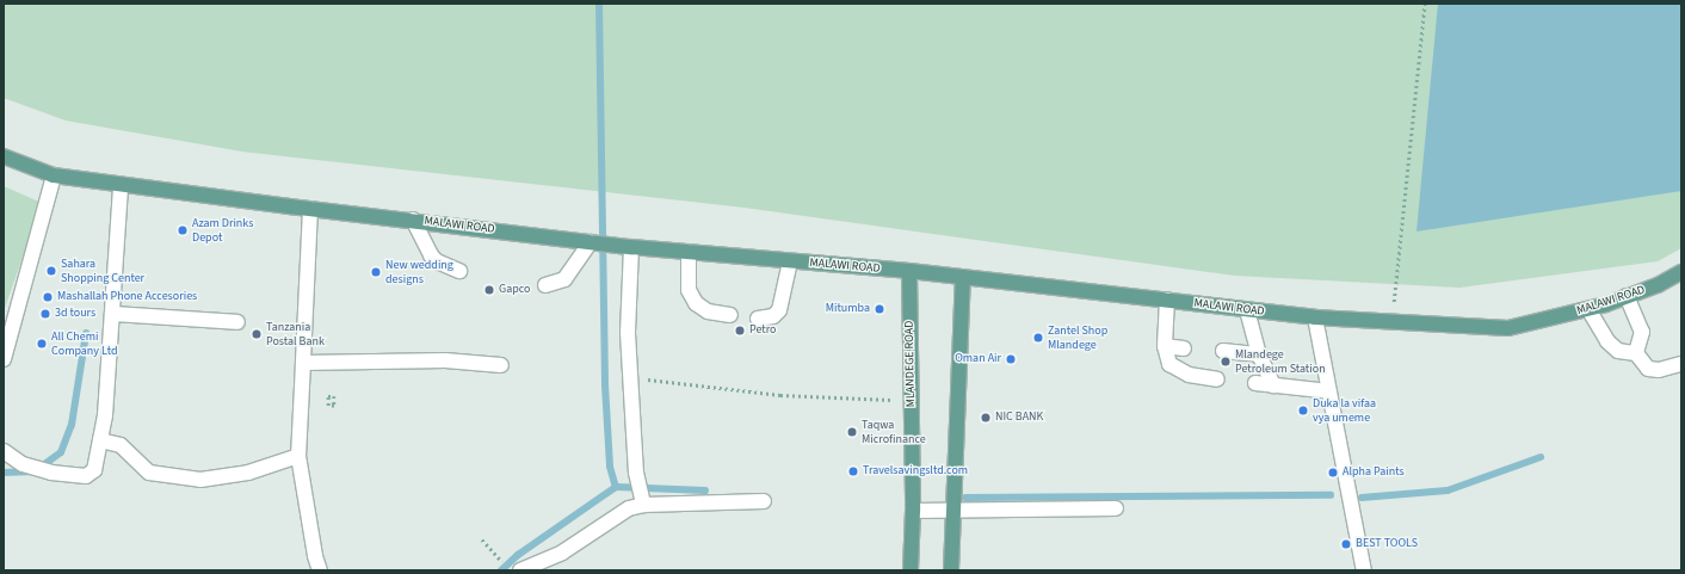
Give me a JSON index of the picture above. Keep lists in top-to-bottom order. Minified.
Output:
{"streets":{"main road":["MALAWI ROAD","MLANDEGE ROAD"]},"crossings":[["MALAWI ROAD","MLANDEGE ROAD"]],"places":["Azam Drinks Depot","Sahara Shopping Center","New wedding designs","Gapco","Mashallah Phone Accesories","Mitumba","3d tours","Petro","Tanzania Postal Bank","Zantel Shop Mlandege","All Chemi Company Ltd","Oman Air","Mlandege Petroleum Station","Duka la vifaa vya umeme","NIC BANK","Taqwa Microfinance","Travelsavingsltd.com","Alpha Paints","BEST TOOLS"]}
